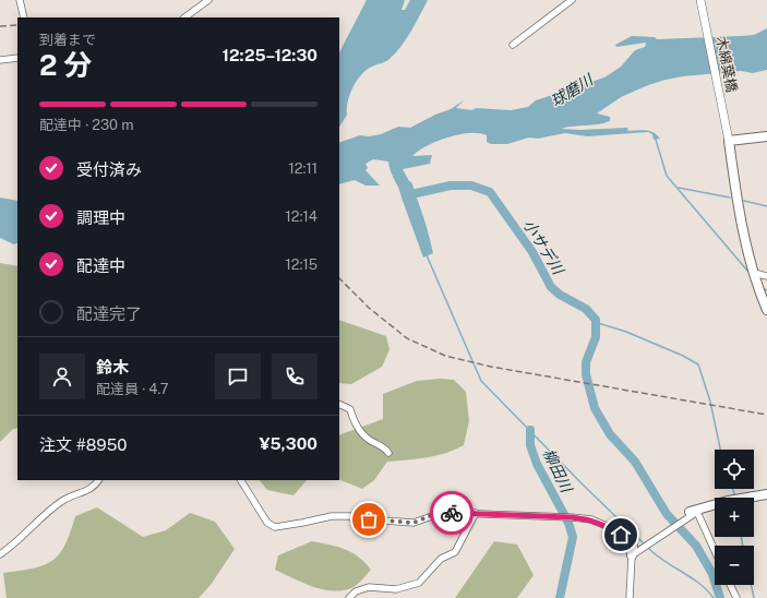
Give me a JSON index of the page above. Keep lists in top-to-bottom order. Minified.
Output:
{"streets":{"street":["木綿葉橋"]},"water":["球磨川","小サデ川","柳田川"],"page":{"heading":["2 分","到着まで","12:25–12:30"],"panel":["鈴木","配達員 · 4.7","注文 #8950","¥5,300"],"bar":"配達中 · 230 m","list":[["受付済み","12:11"],["調理中","12:14"],["配達中","12:15"],"配達完了"],"map_buttons":["+","−"]}}
